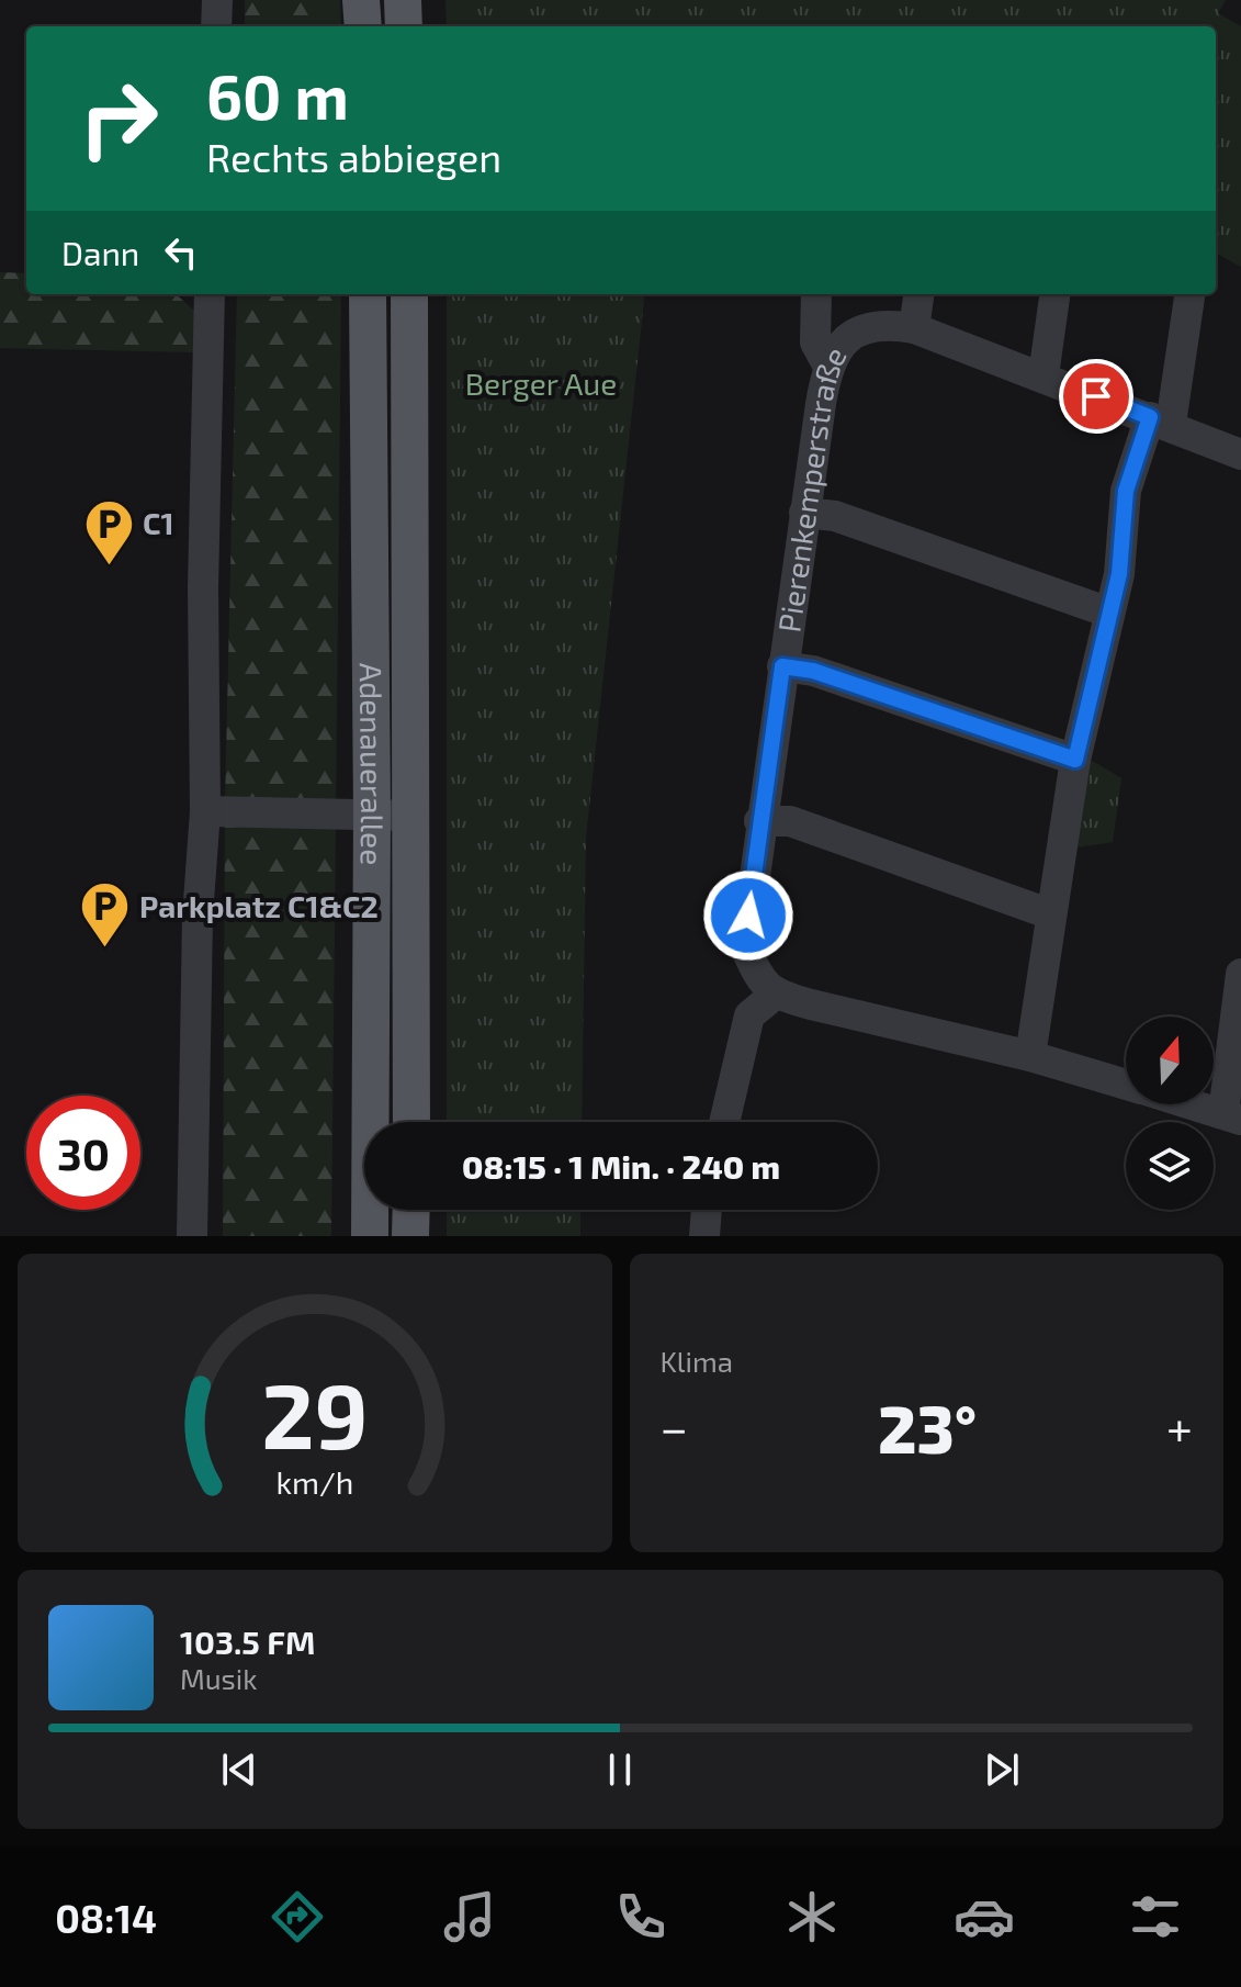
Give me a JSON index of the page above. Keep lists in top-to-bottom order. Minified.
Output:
{"streets":{"main road":["Adenauerallee"],"street":["Pierenkemperstraße"]},"parks":["Berger Aue"],"places":{"parking":["C1","Parkplatz C1&C2"]},"north":"top","page":{"turn":["60 m","Rechts abbiegen"],"then":"Dann","limit":"30","trip":"08:15 · 1 Min. · 240 m","tile":"Klima","heat":["−","23°","+"],"song":["103.5 FM","Musik"],"tabs":"08:14","gauge":["29","km/h"]}}
